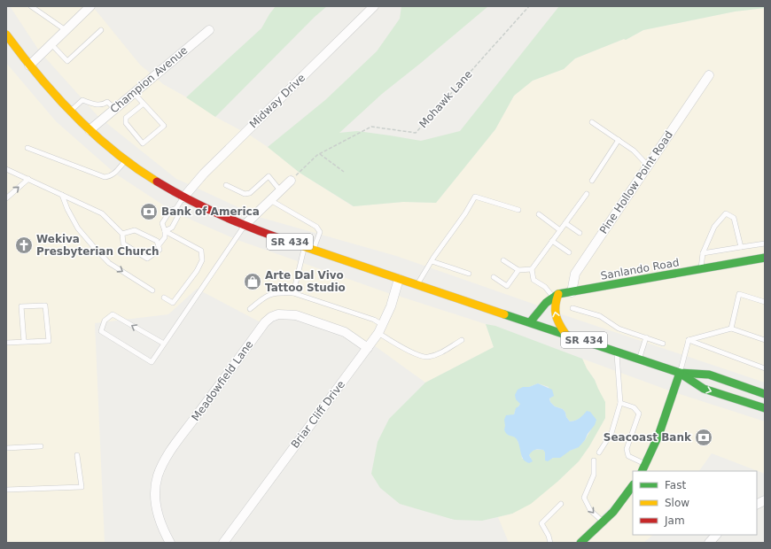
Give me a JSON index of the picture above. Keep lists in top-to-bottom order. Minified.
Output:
{"streets":{"main road":["SR 434","Sanlando Road"],"street":["Champion Avenue","Midway Drive","Pine Hollow Point Road","Meadowfield Lane","Briar Cliff Drive"],"path":["Mohawk Lane"]},"crossings":[["Champion Avenue","SR 434"],["Midway Drive","SR 434"],["Pine Hollow Point Road","Sanlando Road"],["SR 434","Briar Cliff Drive"],["Meadowfield Lane","Briar Cliff Drive"]],"places":{"bank":["Bank of America","Seacoast Bank"],"church":["Wekiva Presbyterian Church"],"shop":["Arte Dal Vivo Tattoo Studio"]},"legend":["Fast","Slow","Jam"]}
